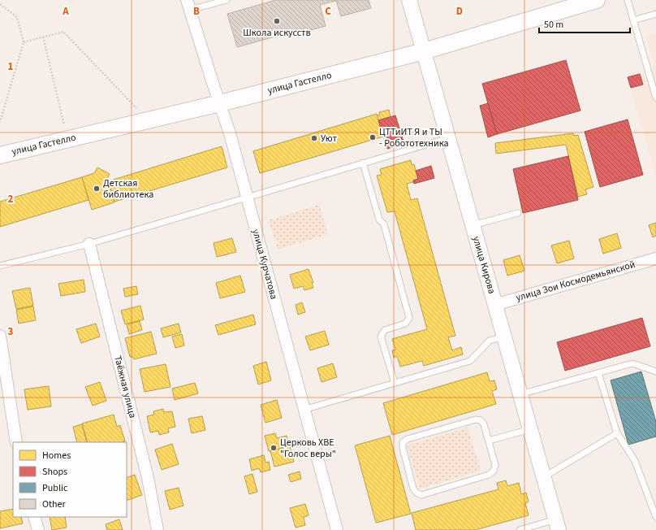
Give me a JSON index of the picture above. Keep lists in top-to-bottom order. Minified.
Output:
{"streets":{"main road":["улица Гастелло"],"street":["улица Курчатова","улица Кирова","улица Зои Космодемьянской","Таёжная улица"]},"crossings":[["улица Гастелло","улица Курчатова"],["улица Гастелло","улица Кирова"],["улица Кирова","улица Зои Космодемьянской"]],"places":["Школа искусств","ЦТТиИТ Я и ТЫ - Робототехника","Уют","Детская библиотека","Церковь ХВЕ \"Голос веры\""],"legend":["Homes","Shops","Public","Other"],"scale_bar":"50 m","grid":{"columns":["A","B","C","D"],"rows":["1","2","3"]}}
